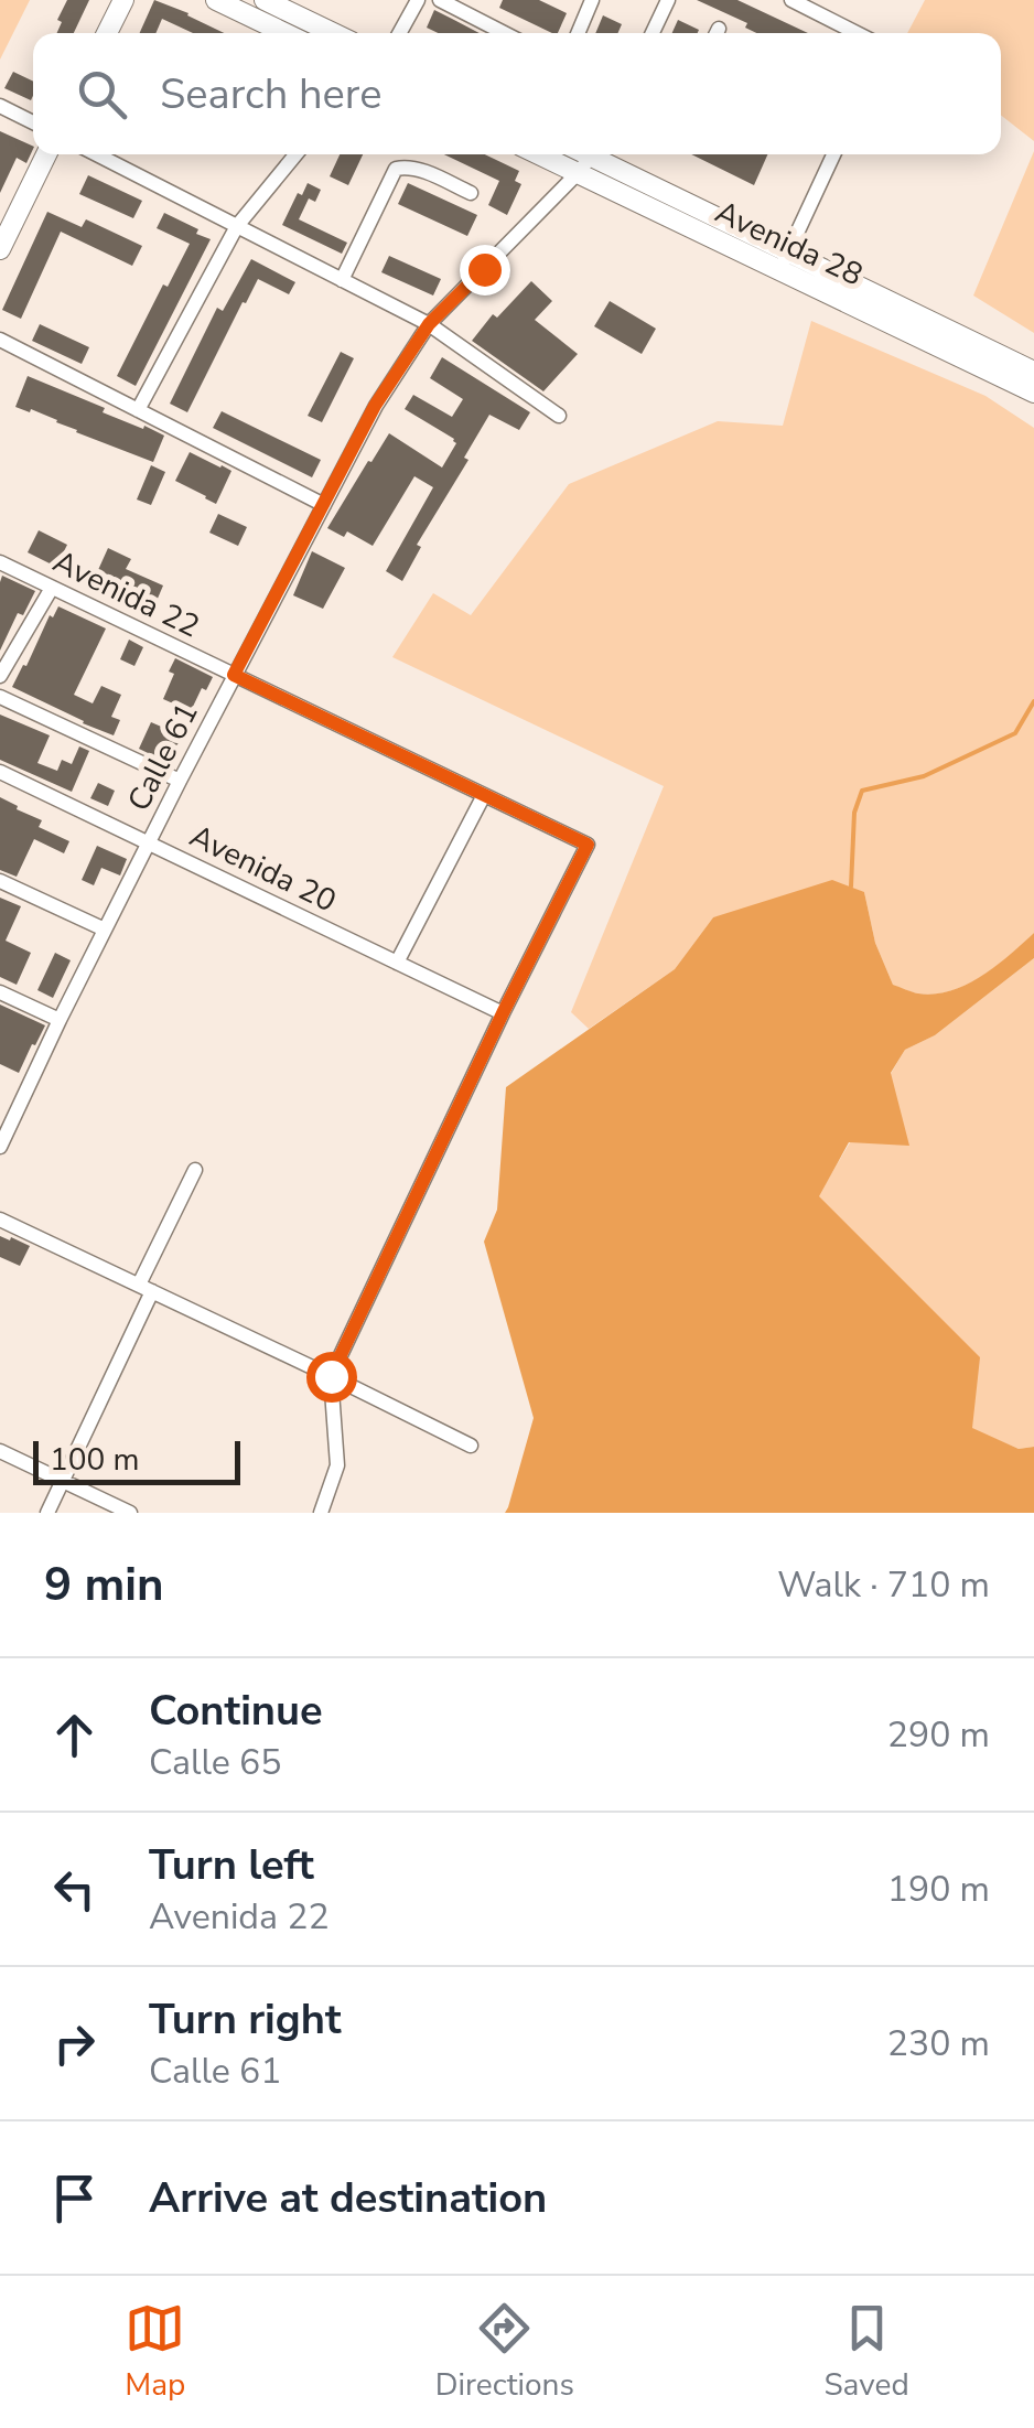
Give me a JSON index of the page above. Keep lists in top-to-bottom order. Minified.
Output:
{"streets":{"main road":["Avenida 28"],"street":["Avenida 22","Calle 61","Avenida 20"]},"crossings":[["Avenida 28","Calle 61"],["Avenida 22","Calle 61"],["Avenida 22","Avenida 20"],["Calle 61","Avenida 20"]],"scale_bar":"100 m","page":{"search":"Search here","scale":"100 m","heading":["9 min","Walk · 710 m"],"list":[["Continue","Calle 65","290 m"],["Turn left","Avenida 22","190 m"],["Turn right","Calle 61","230 m"],"Arrive at destination"],"nav":["Map","Directions","Saved"]}}
